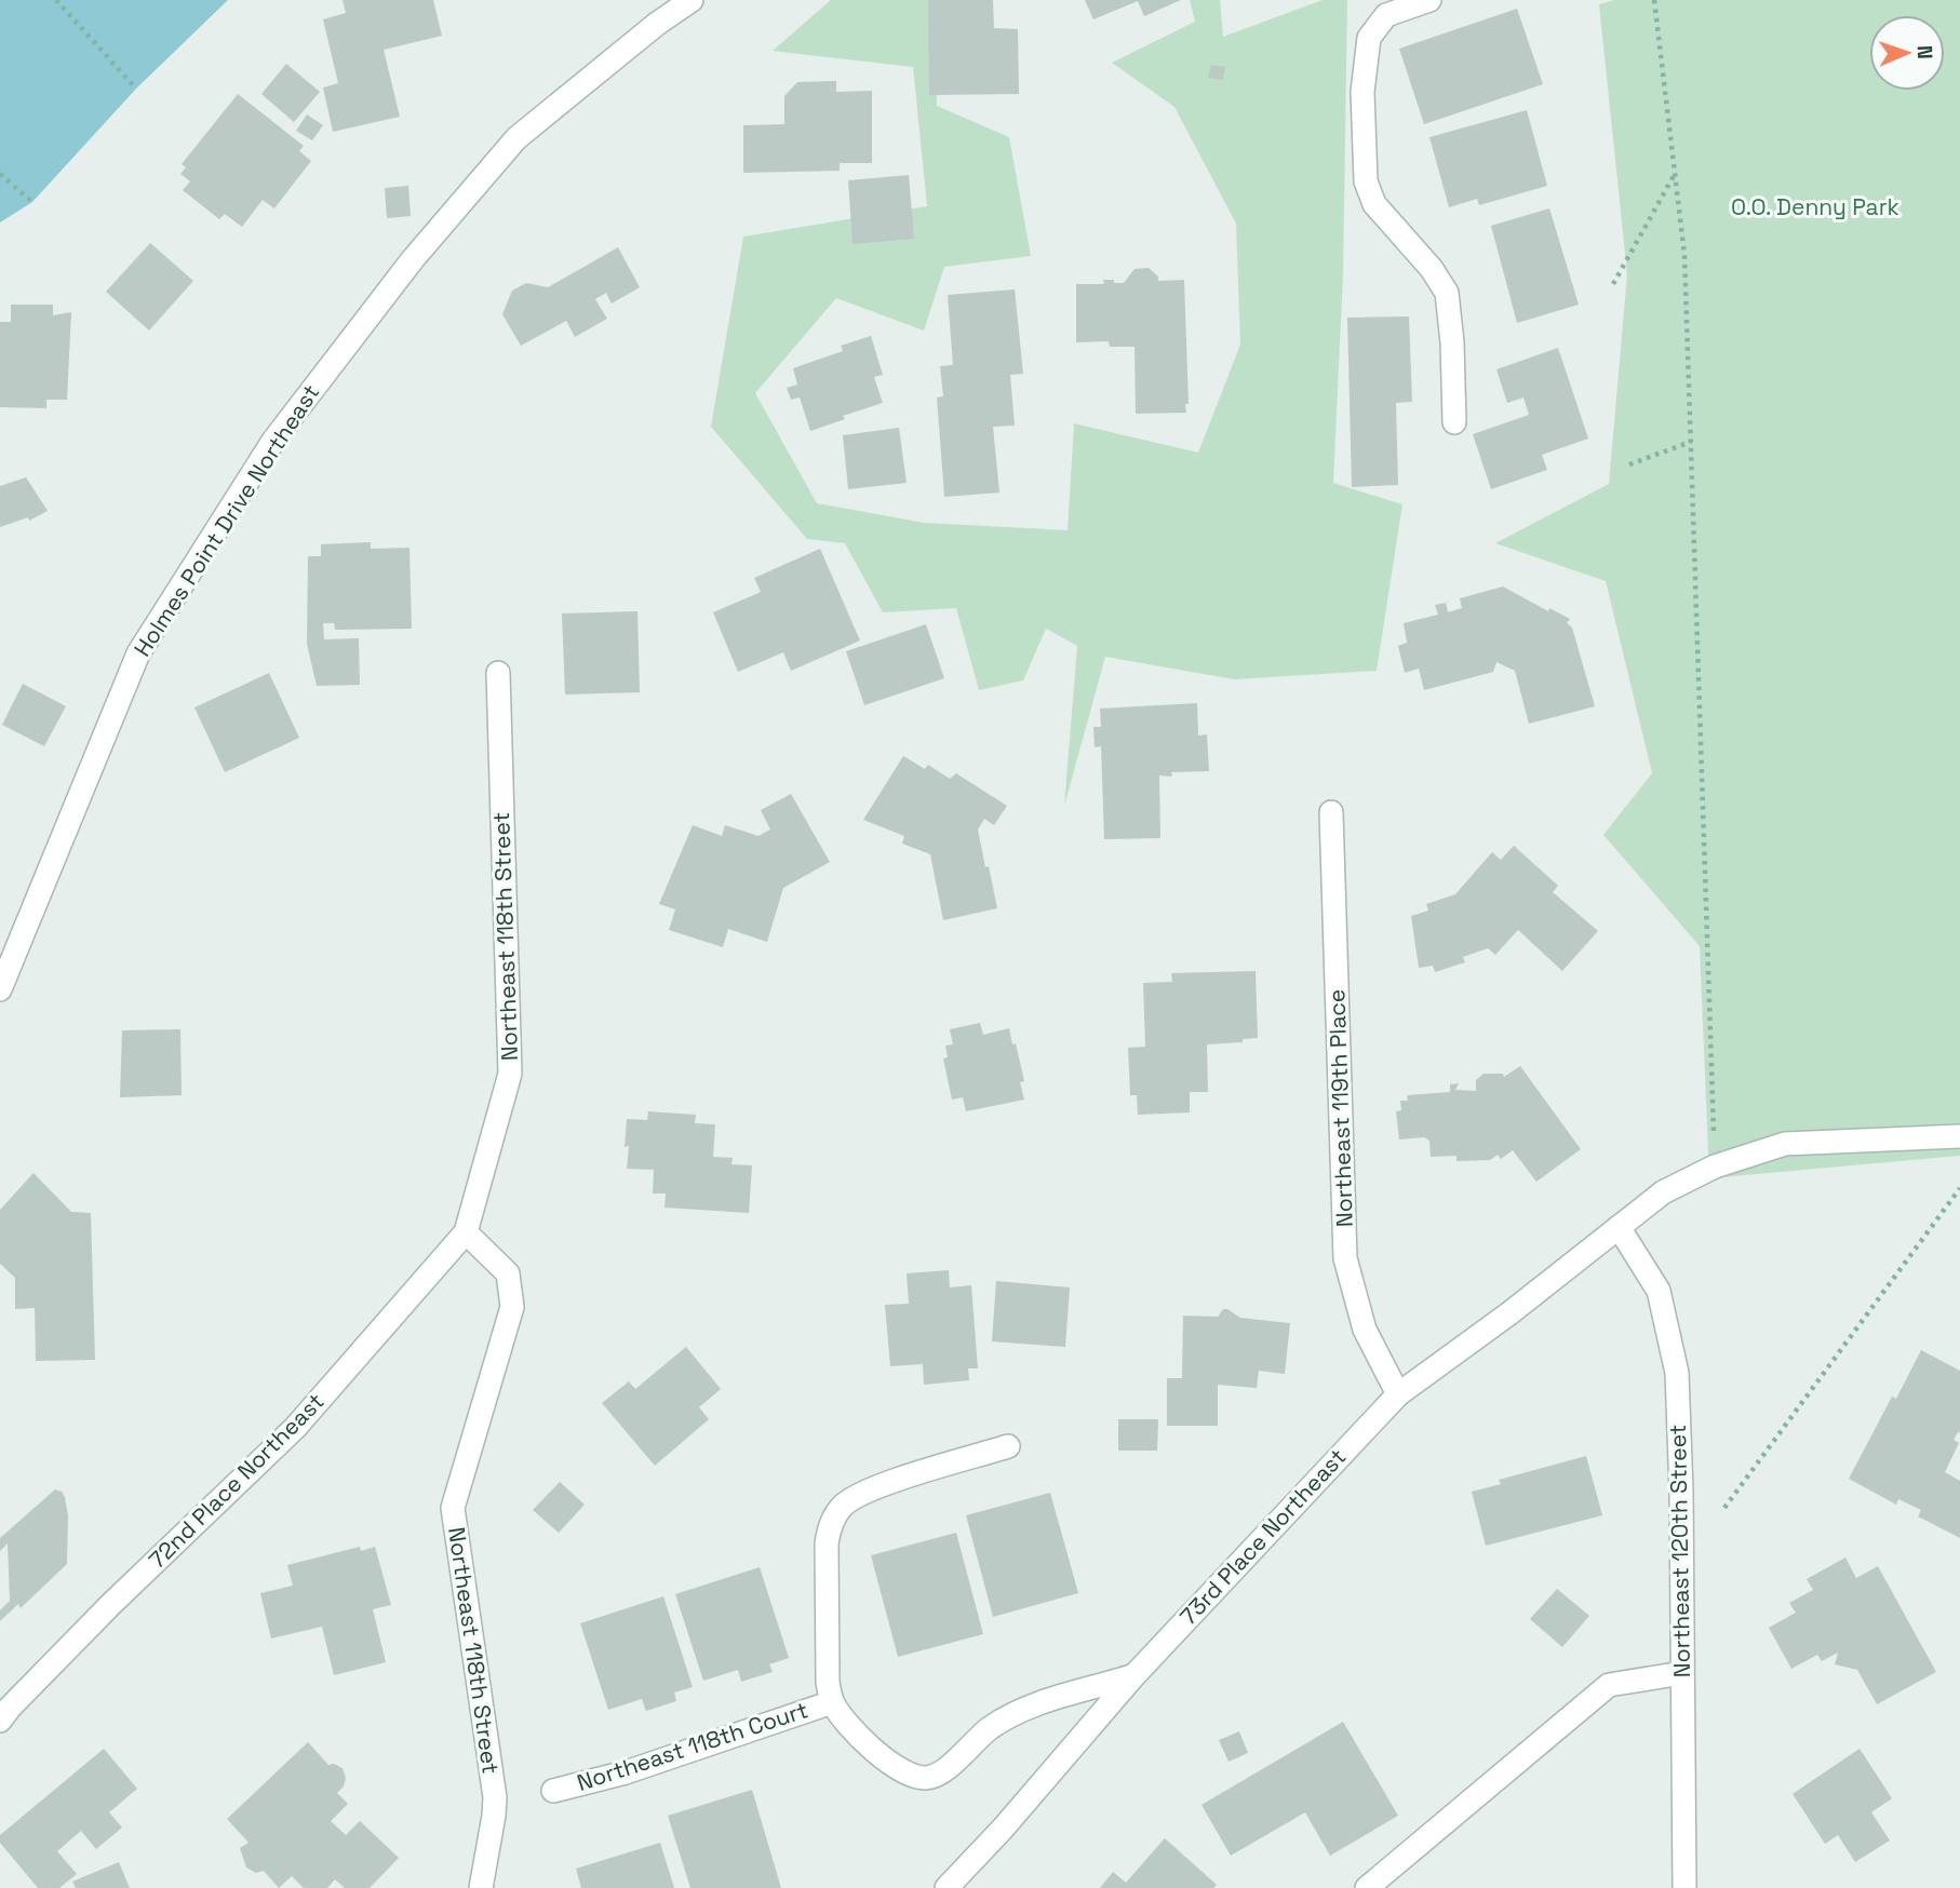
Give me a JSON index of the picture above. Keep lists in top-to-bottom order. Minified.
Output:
{"streets":{"street":["Holmes Point Drive Northeast","Northeast 118th Street","Northeast 119th Place","72nd Place Northeast","73rd Place Northeast","Northeast 120th Street","Northeast 118th Court"]},"crossings":[["Northeast 118th Street","72nd Place Northeast"],["Northeast 119th Place","73rd Place Northeast"],["73rd Place Northeast","Northeast 120th Street"],["73rd Place Northeast","Northeast 118th Court"]],"parks":["O.O. Denny Park"],"north":"right"}
